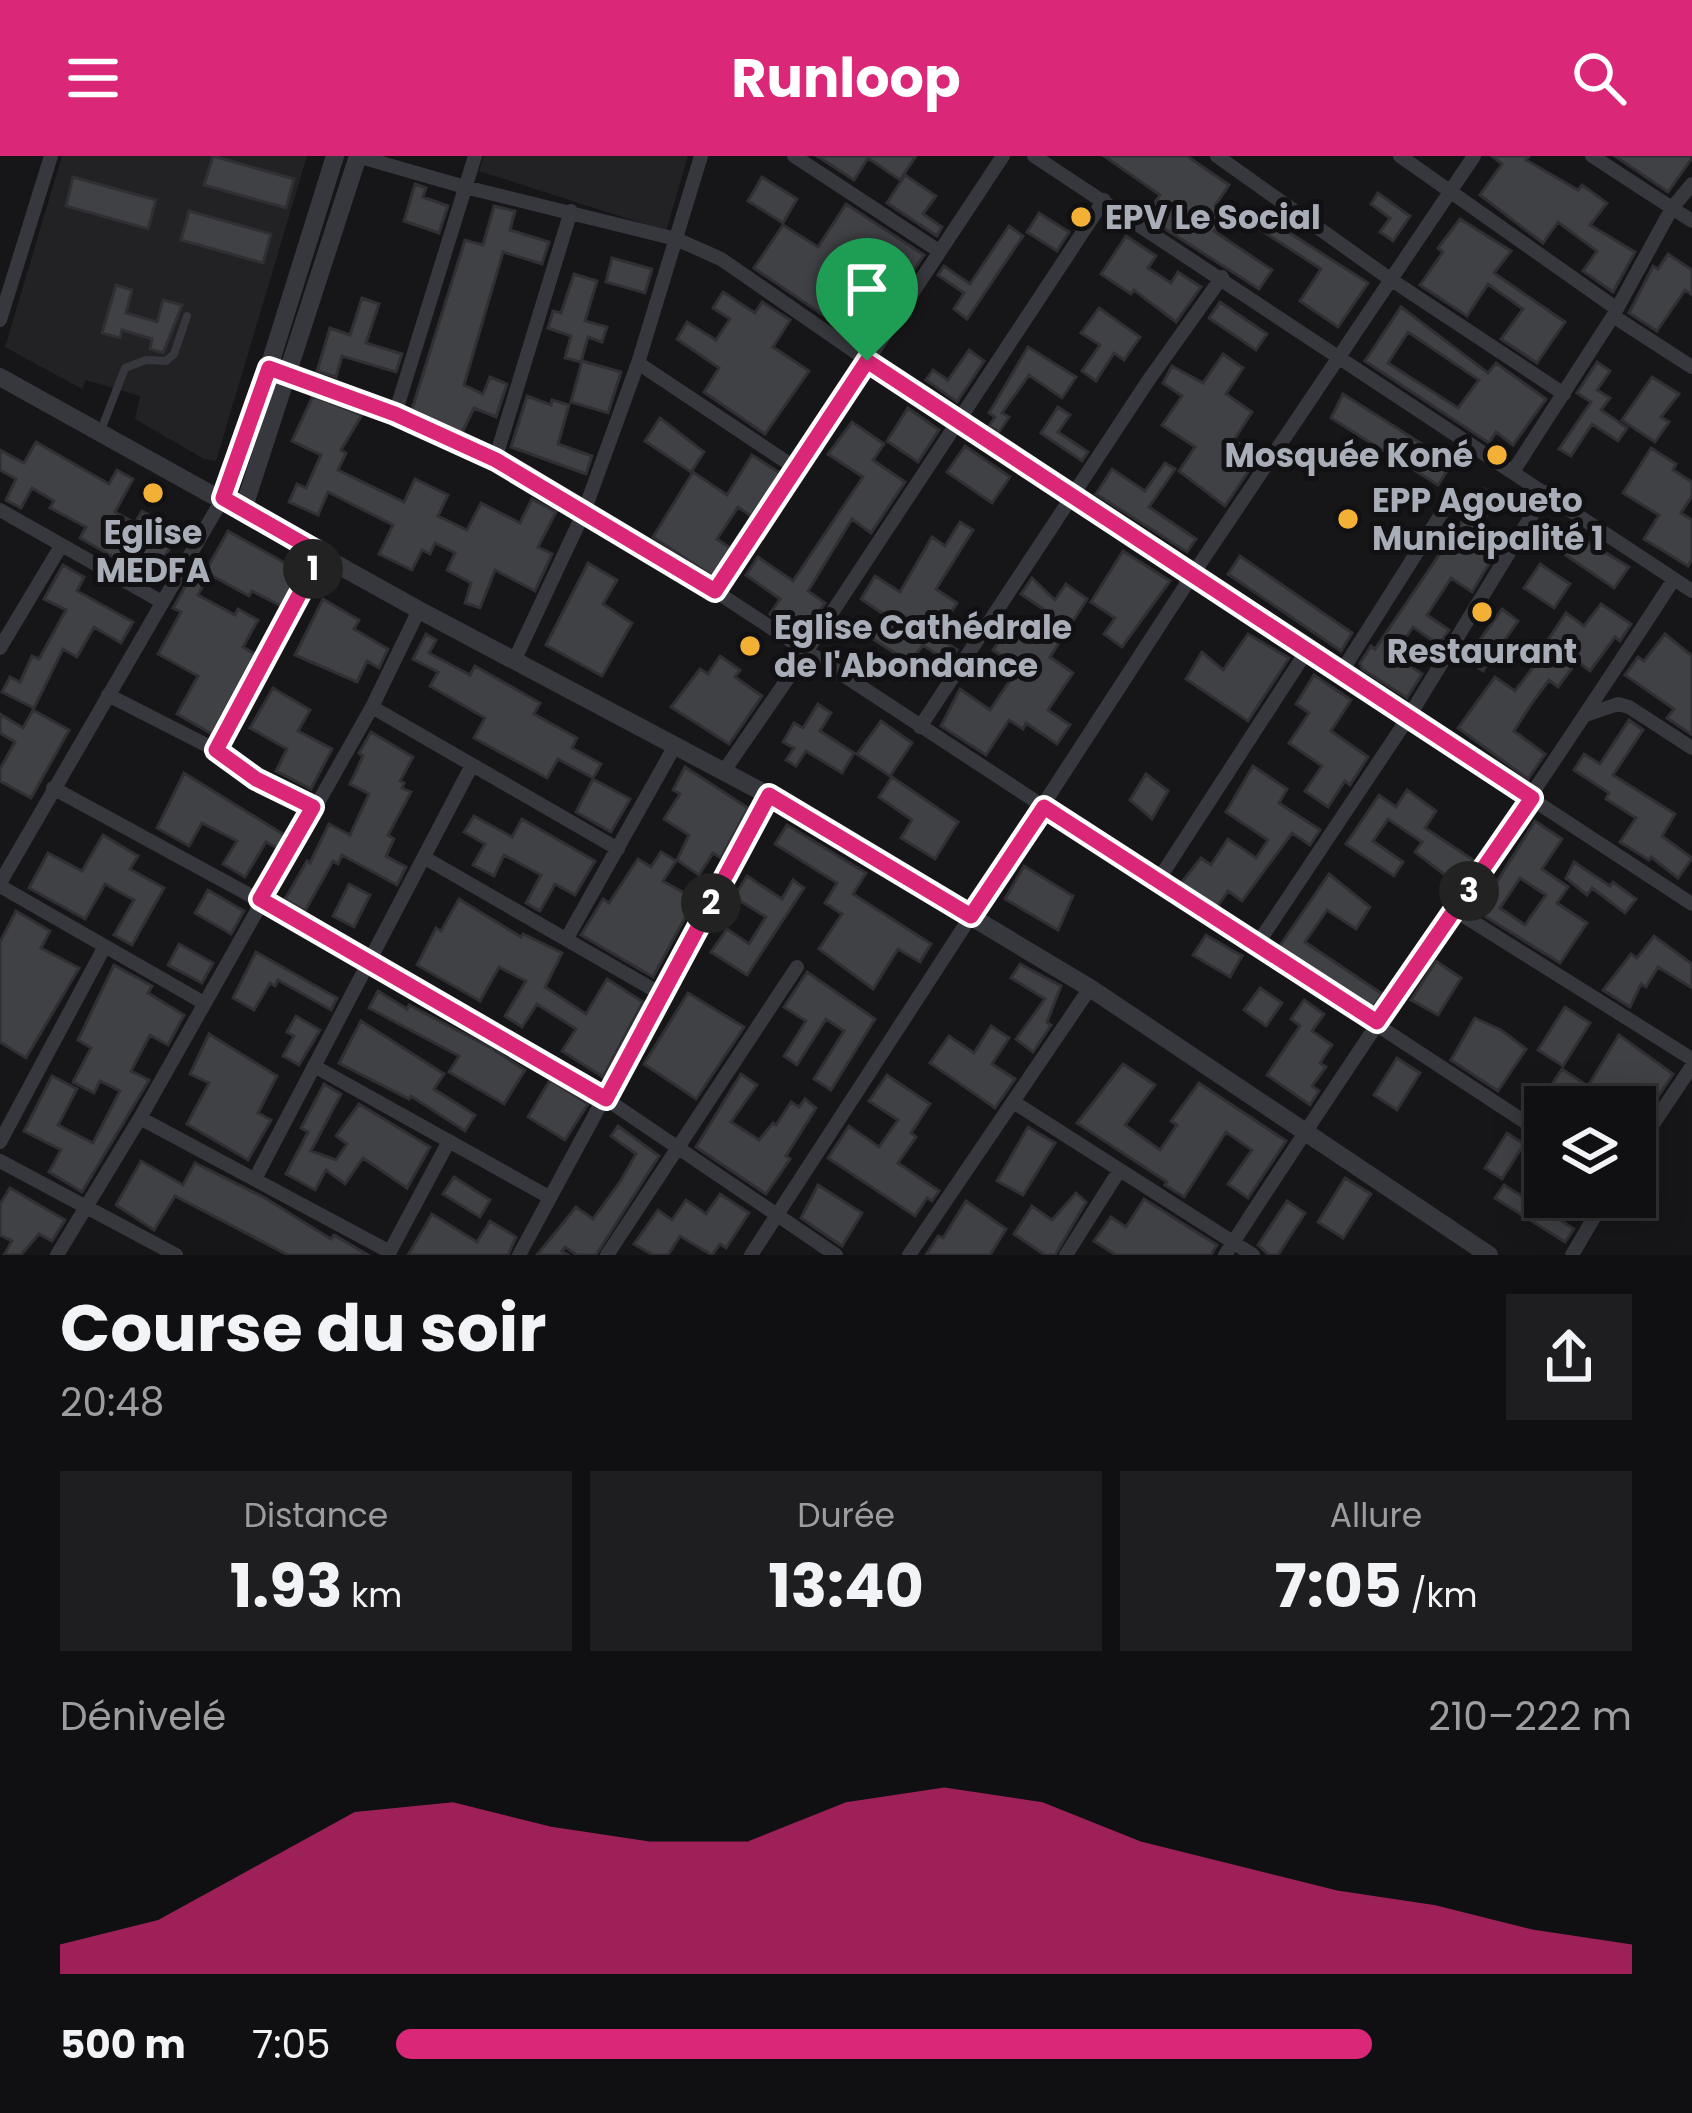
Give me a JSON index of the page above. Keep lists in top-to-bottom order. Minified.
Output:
{"places":["EPV Le Social","Mosquée Koné","Eglise MEDFA","EPP Agoueto Municipalité 1","Restaurant","Eglise Cathédrale de l'Abondance"],"page":{"header":"Runloop","pins":["1","3","2"],"heading":["Course du soir","20:48"],"stats":[["Distance","1.93 km"],["Durée","13:40"],["Allure","7:05 /km"]],"chart":["Dénivelé","210–222 m"],"list":[{"name":"500 m","note":"7:05"}]}}
